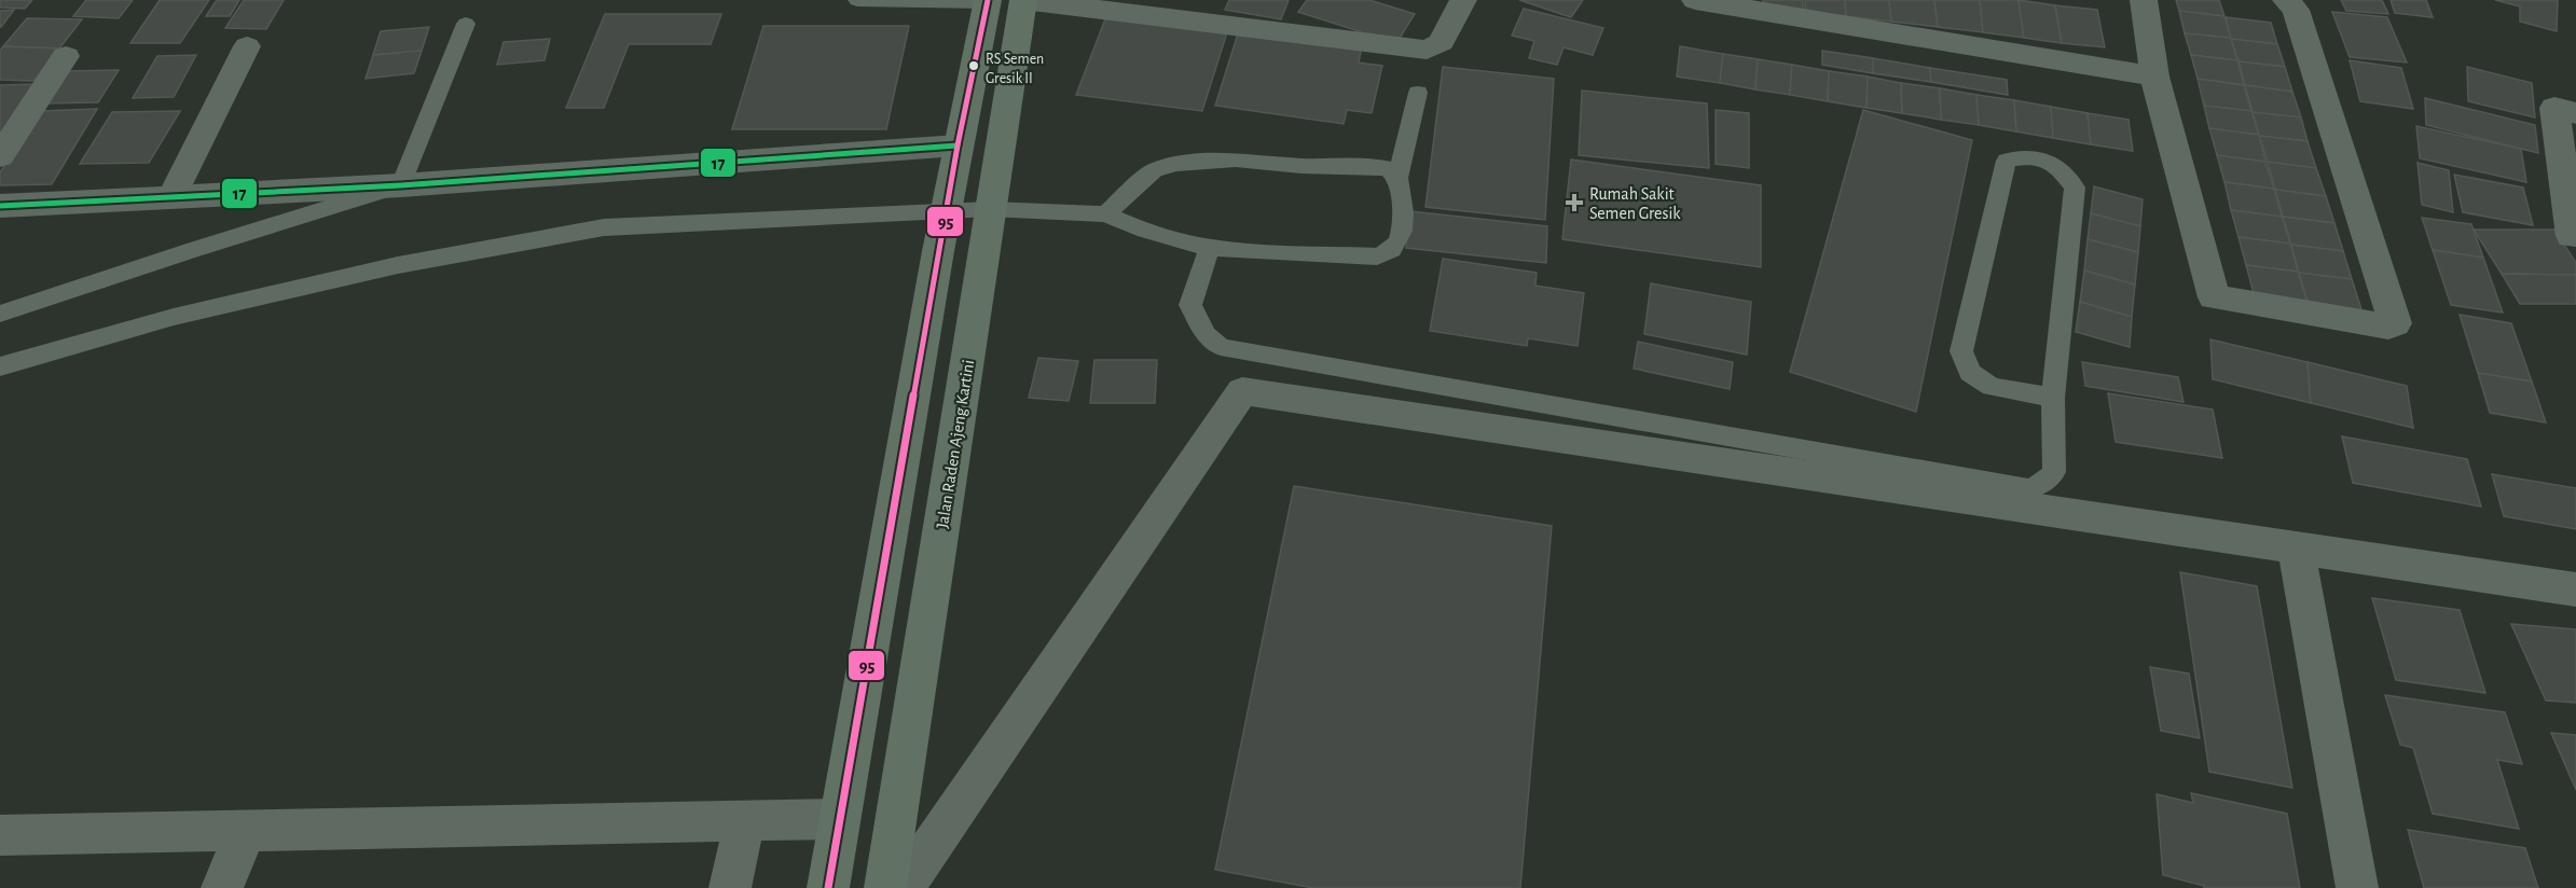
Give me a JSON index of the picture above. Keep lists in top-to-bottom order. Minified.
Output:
{"streets":{"highway":["Jalan Raden Ajeng Kartini"]},"places":{"other":["RS Semen Gresik II"],"health":["Rumah Sakit Semen Gresik"]},"lines":["transit line 95","transit line 17"]}
